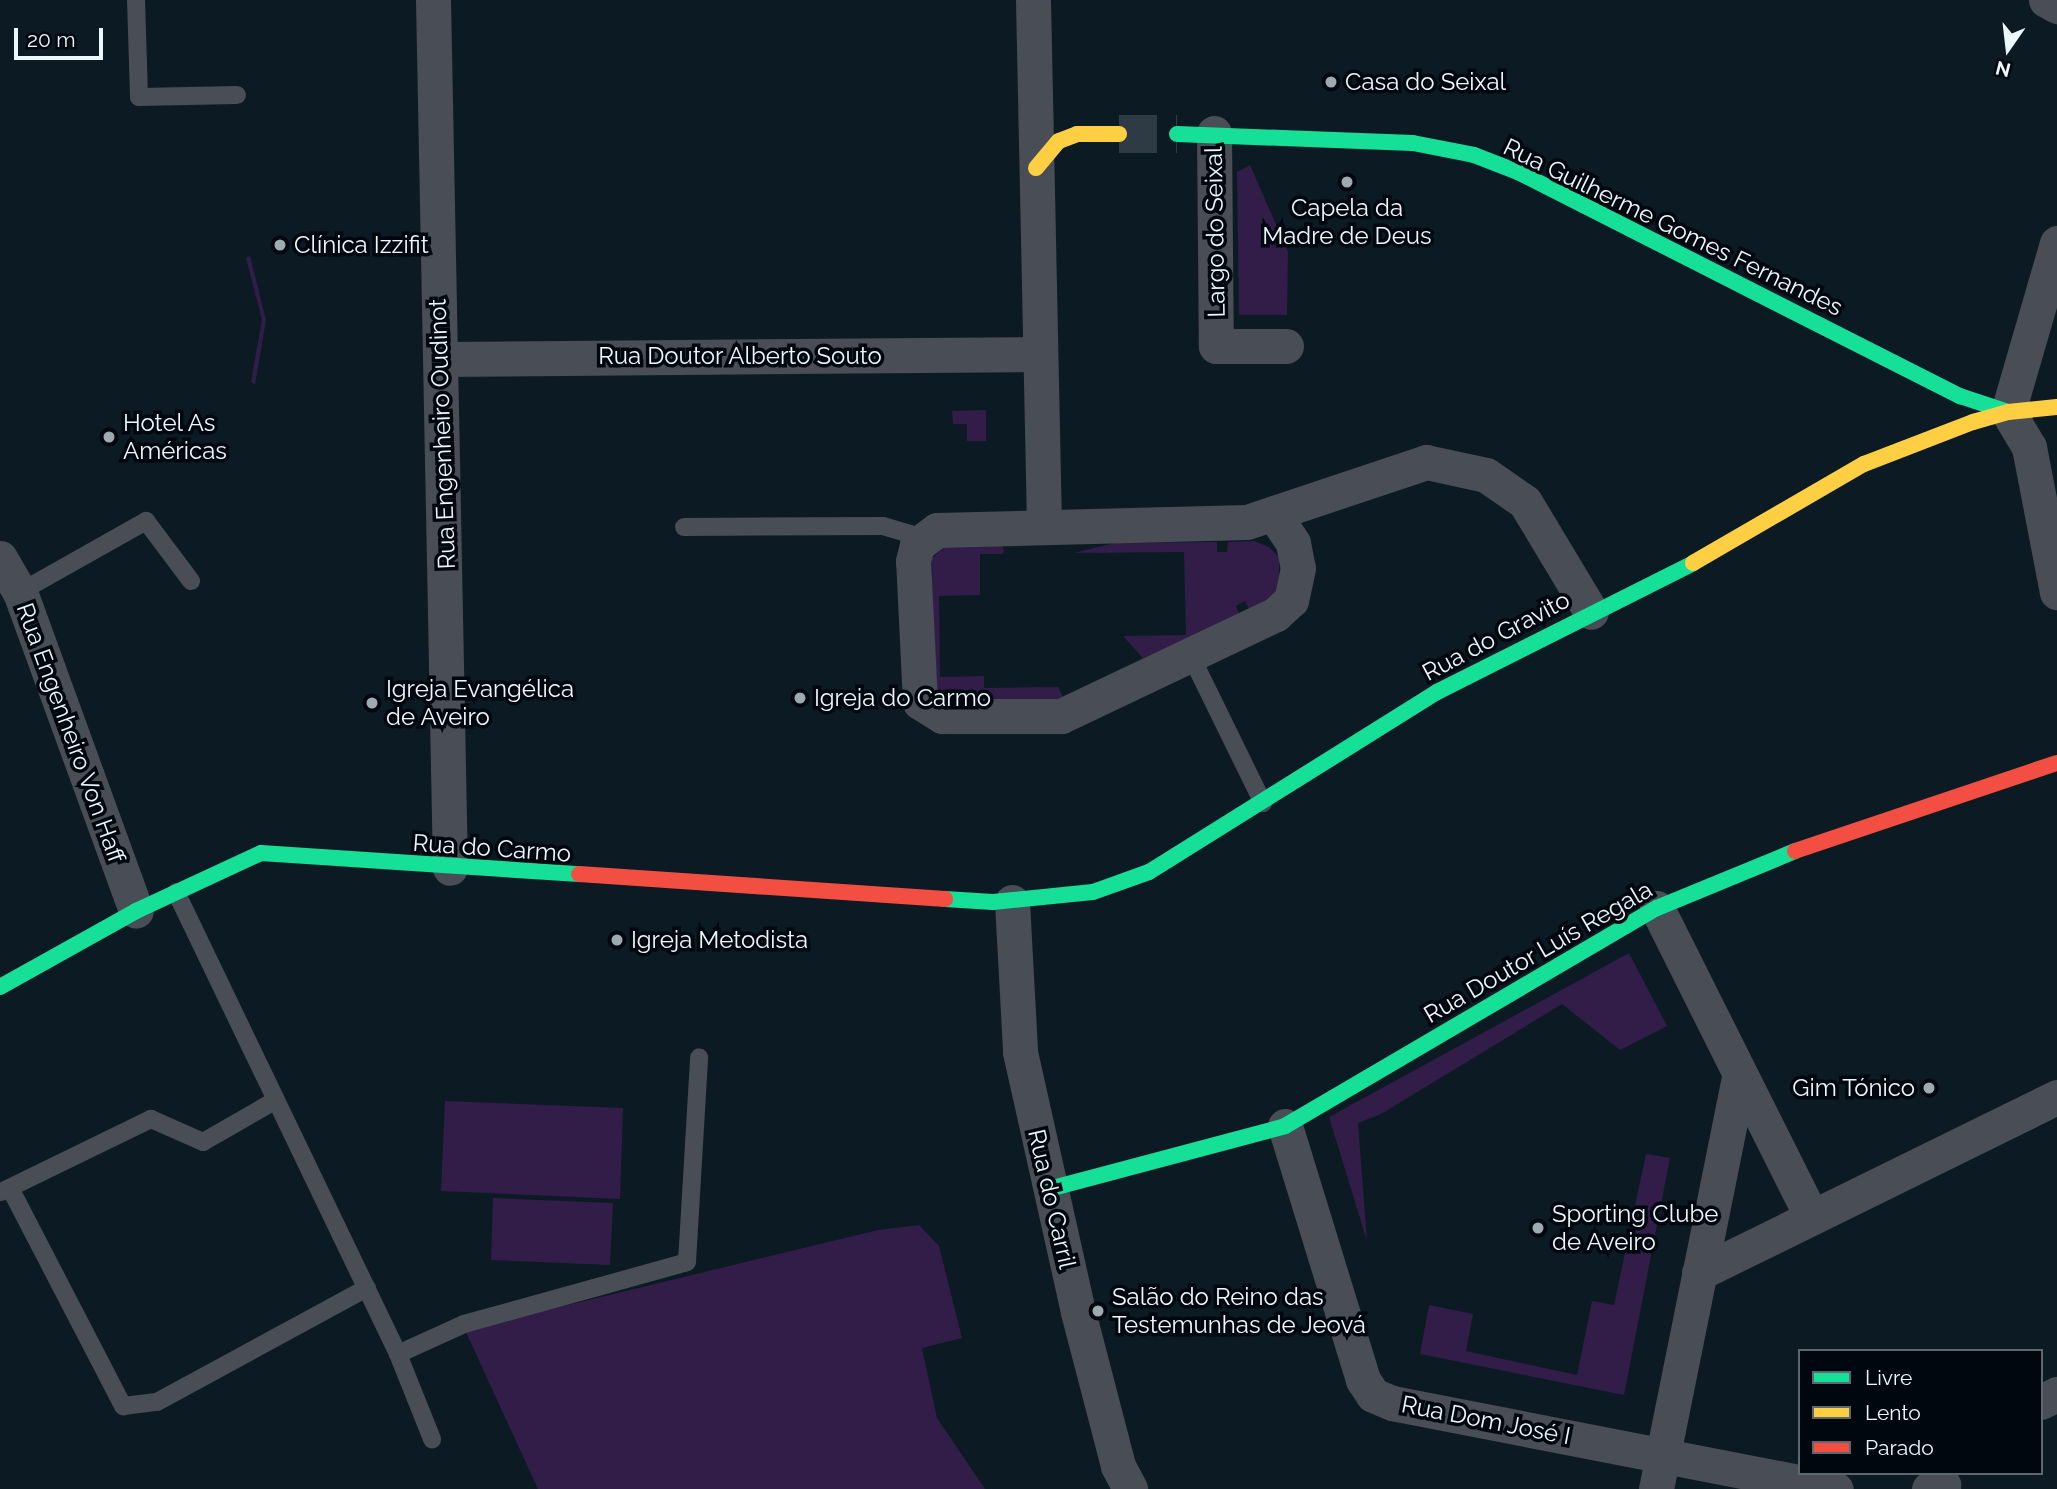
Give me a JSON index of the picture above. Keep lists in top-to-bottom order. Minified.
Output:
{"streets":{"street":["Rua Guilherme Gomes Fernandes","Largo do Seixal","Rua Doutor Alberto Souto","Rua Engenheiro Oudinot","Rua do Gravito","Rua Engenheiro Von Haff","Rua do Carmo","Rua Doutor Luís Regala","Rua do Carril","Rua Dom José I"]},"crossings":[["Rua Guilherme Gomes Fernandes","Largo do Seixal"],["Rua Guilherme Gomes Fernandes","Rua do Gravito"],["Rua Doutor Alberto Souto","Rua Engenheiro Oudinot"],["Rua Engenheiro Oudinot","Rua do Carmo"],["Rua do Gravito","Rua do Carmo"],["Rua do Gravito","Rua do Carril"],["Rua Engenheiro Von Haff","Rua do Carmo"],["Rua do Carmo","Rua do Carril"],["Rua Doutor Luís Regala","Rua do Carril"],["Rua Doutor Luís Regala","Rua Dom José I"]],"places":["Casa do Seixal","Capela da Madre de Deus","Clínica Izzifit","Hotel As Américas","Igreja do Carmo","Igreja Evangélica de Aveiro","Igreja Metodista","Gim Tónico","Sporting Clube de Aveiro","Salão do Reino das Testemunhas de Jeová"],"legend":["Livre","Lento","Parado"],"scale_bar":"20 m","north":"bottom"}
